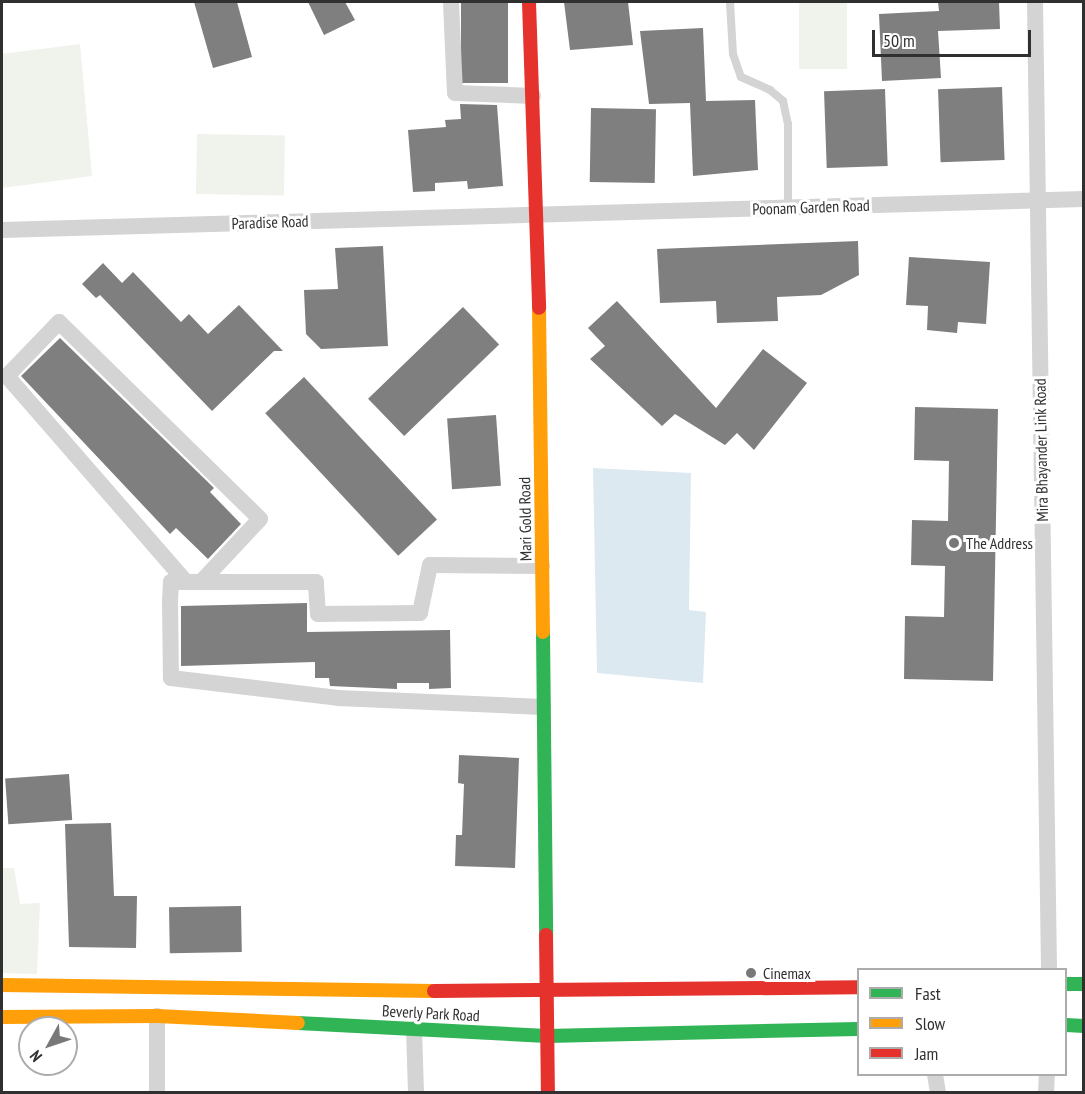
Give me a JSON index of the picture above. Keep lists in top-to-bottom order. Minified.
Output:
{"streets":{"main road":["Mari Gold Road","Beverly Park Road"],"street":["Poonam Garden Road","Paradise Road","Mira Bhayander Link Road"]},"crossings":[["Poonam Garden Road","Paradise Road"],["Poonam Garden Road","Mira Bhayander Link Road"],["Poonam Garden Road","Mari Gold Road"],["Paradise Road","Mari Gold Road"],["Mari Gold Road","Beverly Park Road"]],"places":["The Address","Cinemax"],"legend":["Fast","Slow","Jam"],"scale_bar":"50 m","north":"bottom left"}
